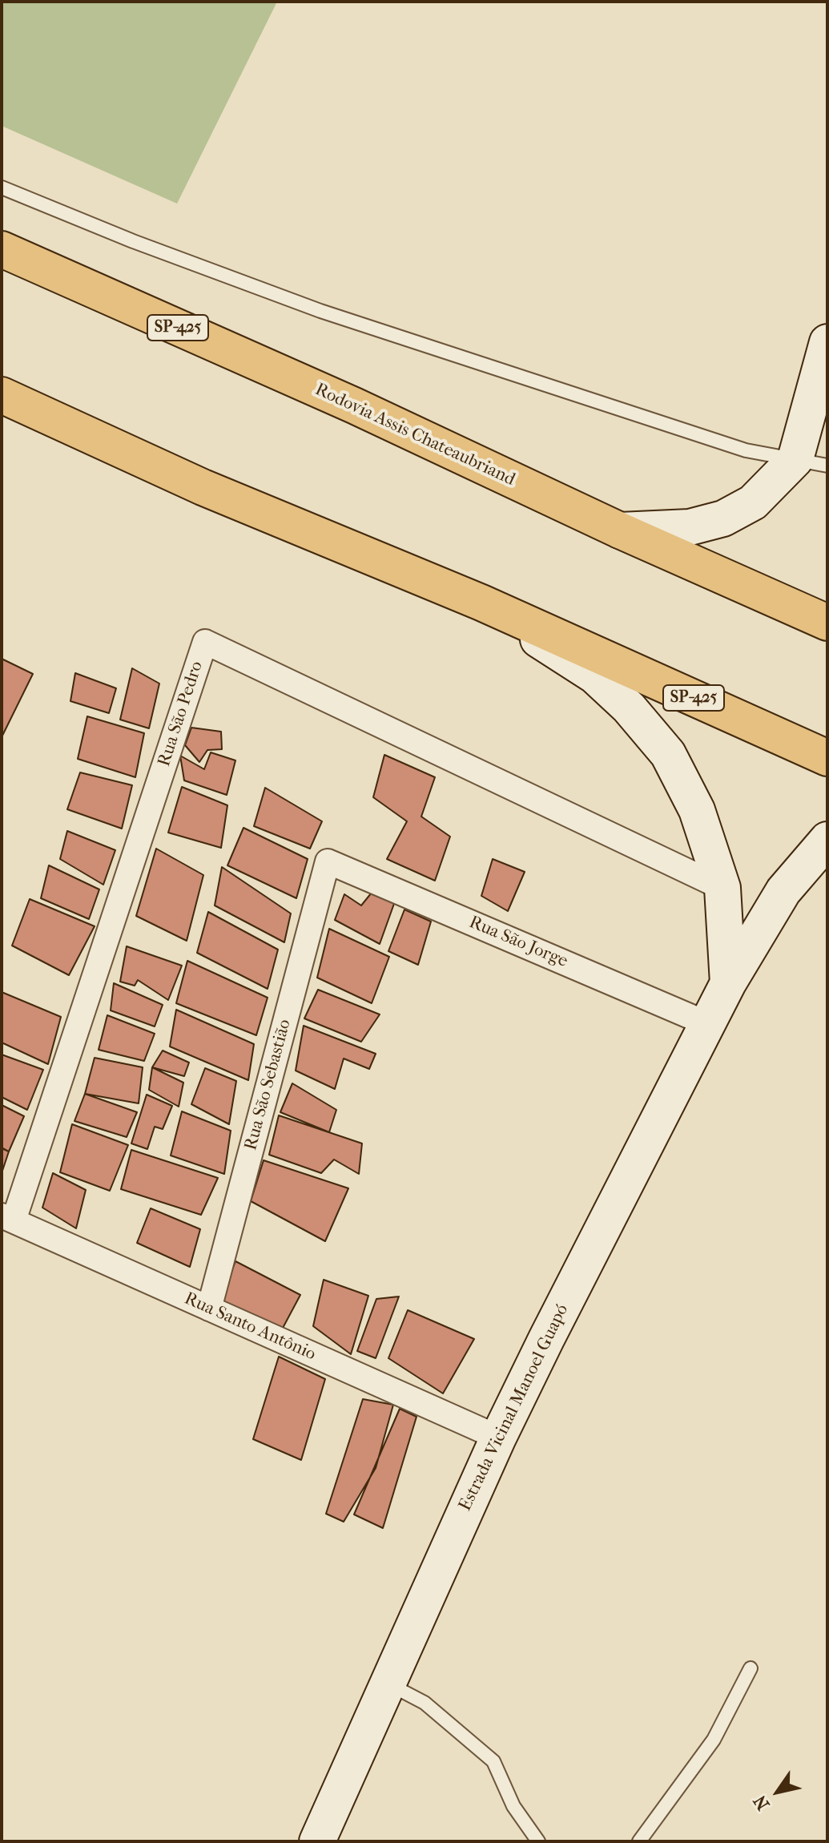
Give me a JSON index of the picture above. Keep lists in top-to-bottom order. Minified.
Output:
{"streets":{"highway":["SP-425","Rodovia Assis Chateaubriand"],"main road":["Estrada Vicinal Manoel Guapó"],"street":["Rua São Pedro","Rua São Jorge","Rua São Sebastião","Rua Santo Antônio"]},"crossings":[["Rua São Pedro","Rua Santo Antônio"],["Rua São Jorge","Rua São Sebastião"],["Rua São Jorge","Estrada Vicinal Manoel Guapó"],["Rua São Sebastião","Rua Santo Antônio"],["Rua Santo Antônio","Estrada Vicinal Manoel Guapó"]],"north":"bottom left"}
